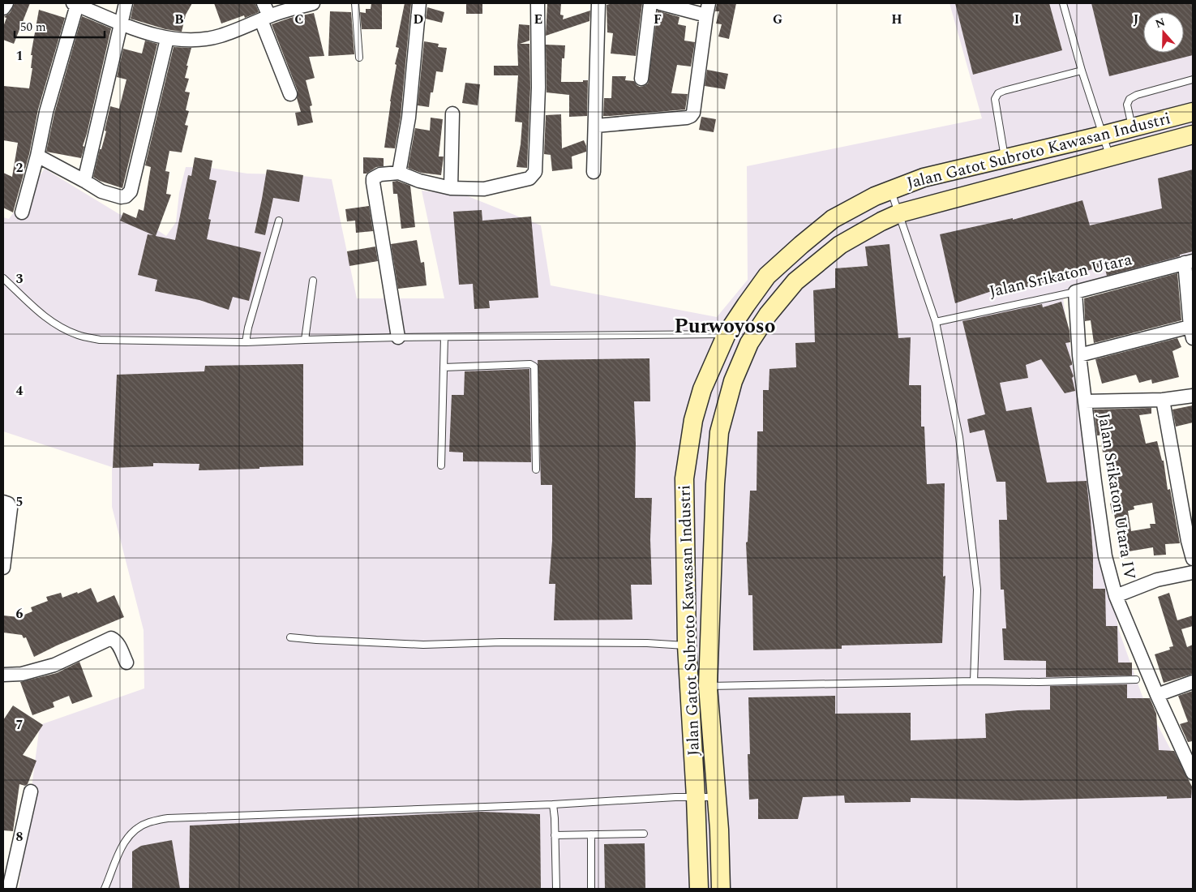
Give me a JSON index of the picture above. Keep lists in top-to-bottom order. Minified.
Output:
{"streets":{"street":["Jalan Gatot Subroto Kawasan Industri","Jalan Srikaton Utara","Jalan Srikaton Utara IV"]},"crossings":[["Jalan Srikaton Utara","Jalan Srikaton Utara IV"]],"districts":["Purwoyoso"],"scale_bar":"50 m","north":"top","grid":{"columns":["B","C","D","E","F","G","H","I","J"],"rows":["1","2","3","4","5","6","7","8"]}}
